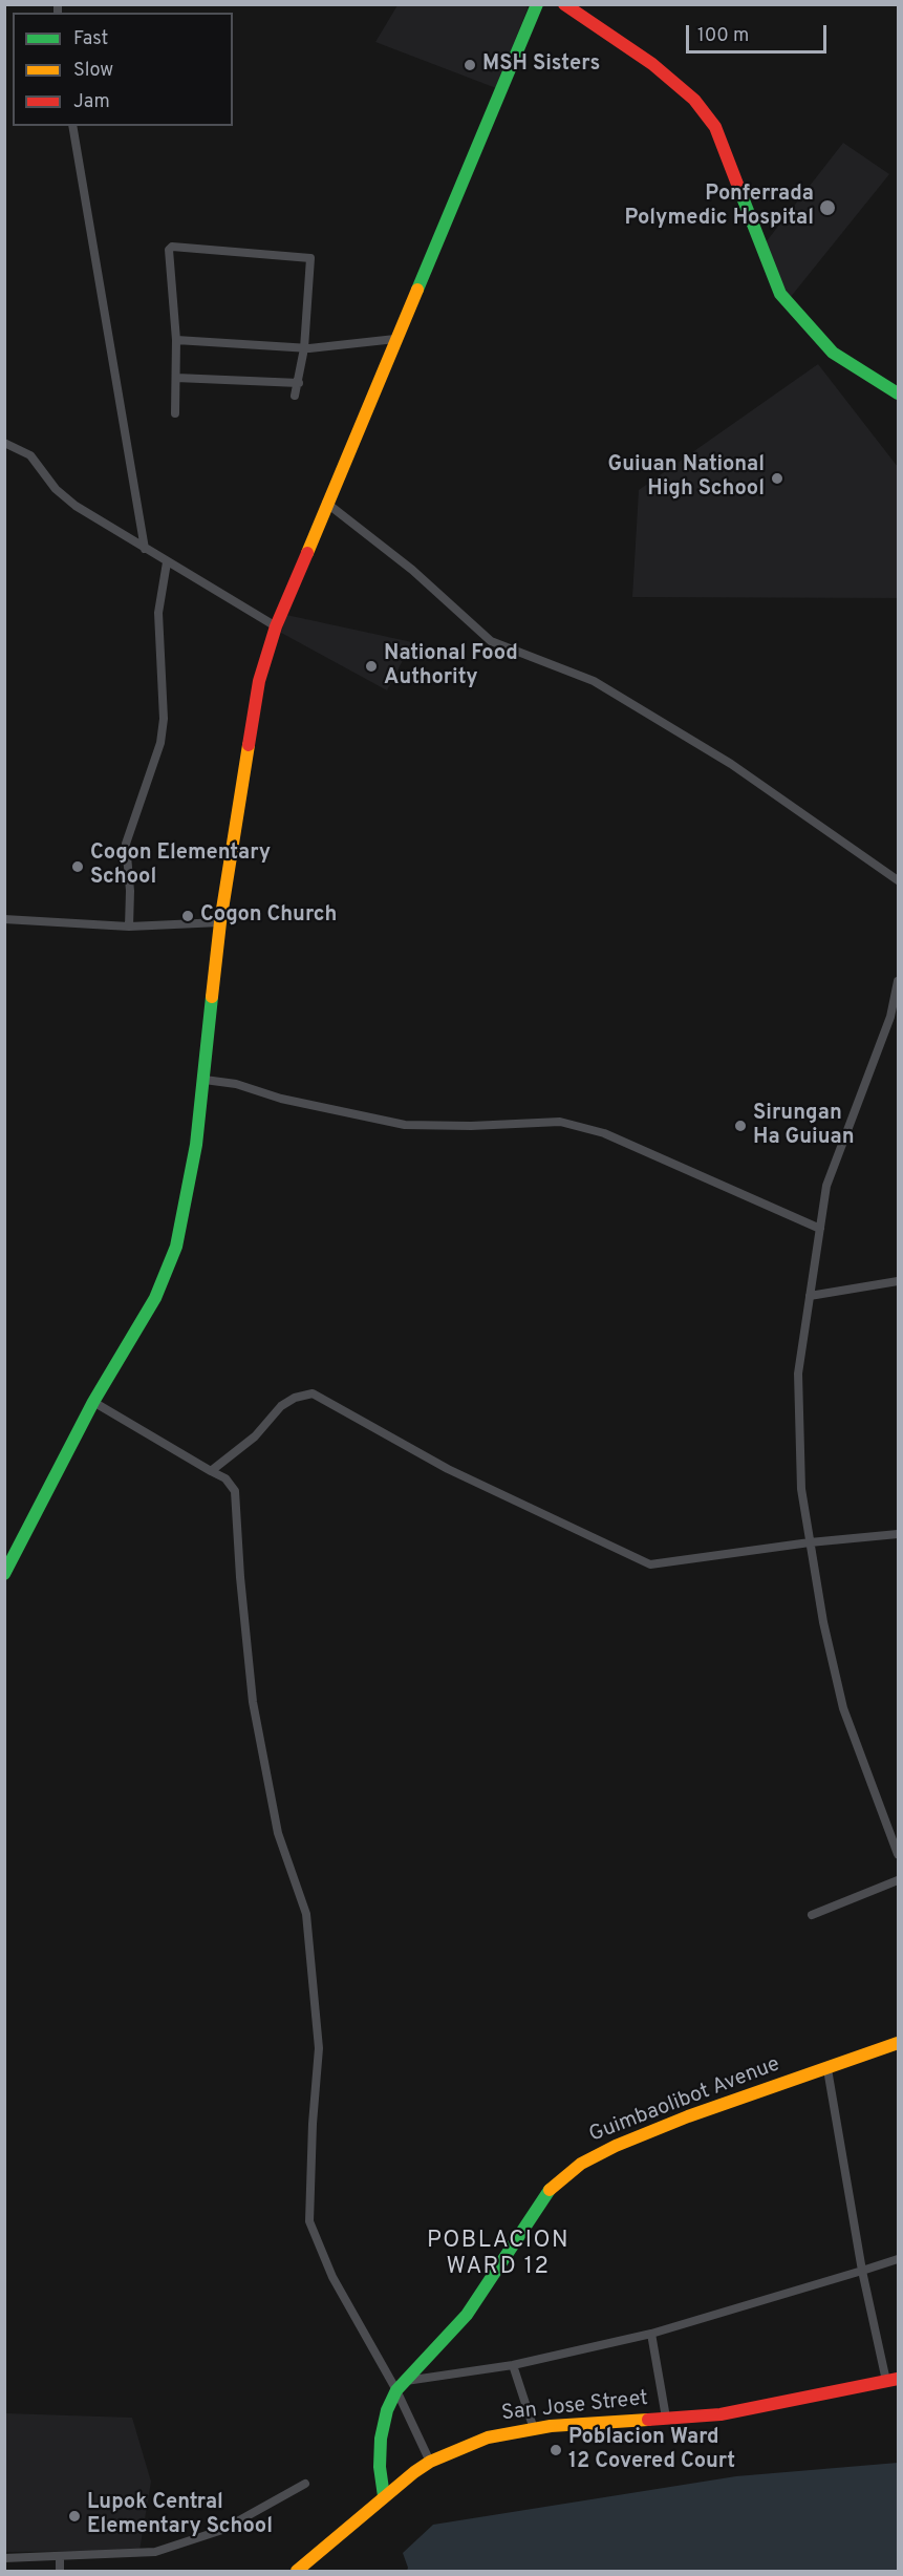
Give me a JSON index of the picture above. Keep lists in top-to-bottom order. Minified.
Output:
{"streets":{"street":["Guimbaolibot Avenue","San Jose Street"]},"crossings":[["Guimbaolibot Avenue","San Jose Street"]],"districts":["POBLACION WARD 12"],"places":["MSH Sisters","Ponferrada Polymedic Hospital","Guiuan National High School","National Food Authority","Cogon Elementary School","Cogon Church","Sirungan Ha Guiuan","Poblacion Ward 12 Covered Court","Lupok Central Elementary School"],"legend":["Fast","Slow","Jam"],"scale_bar":"100 m"}
